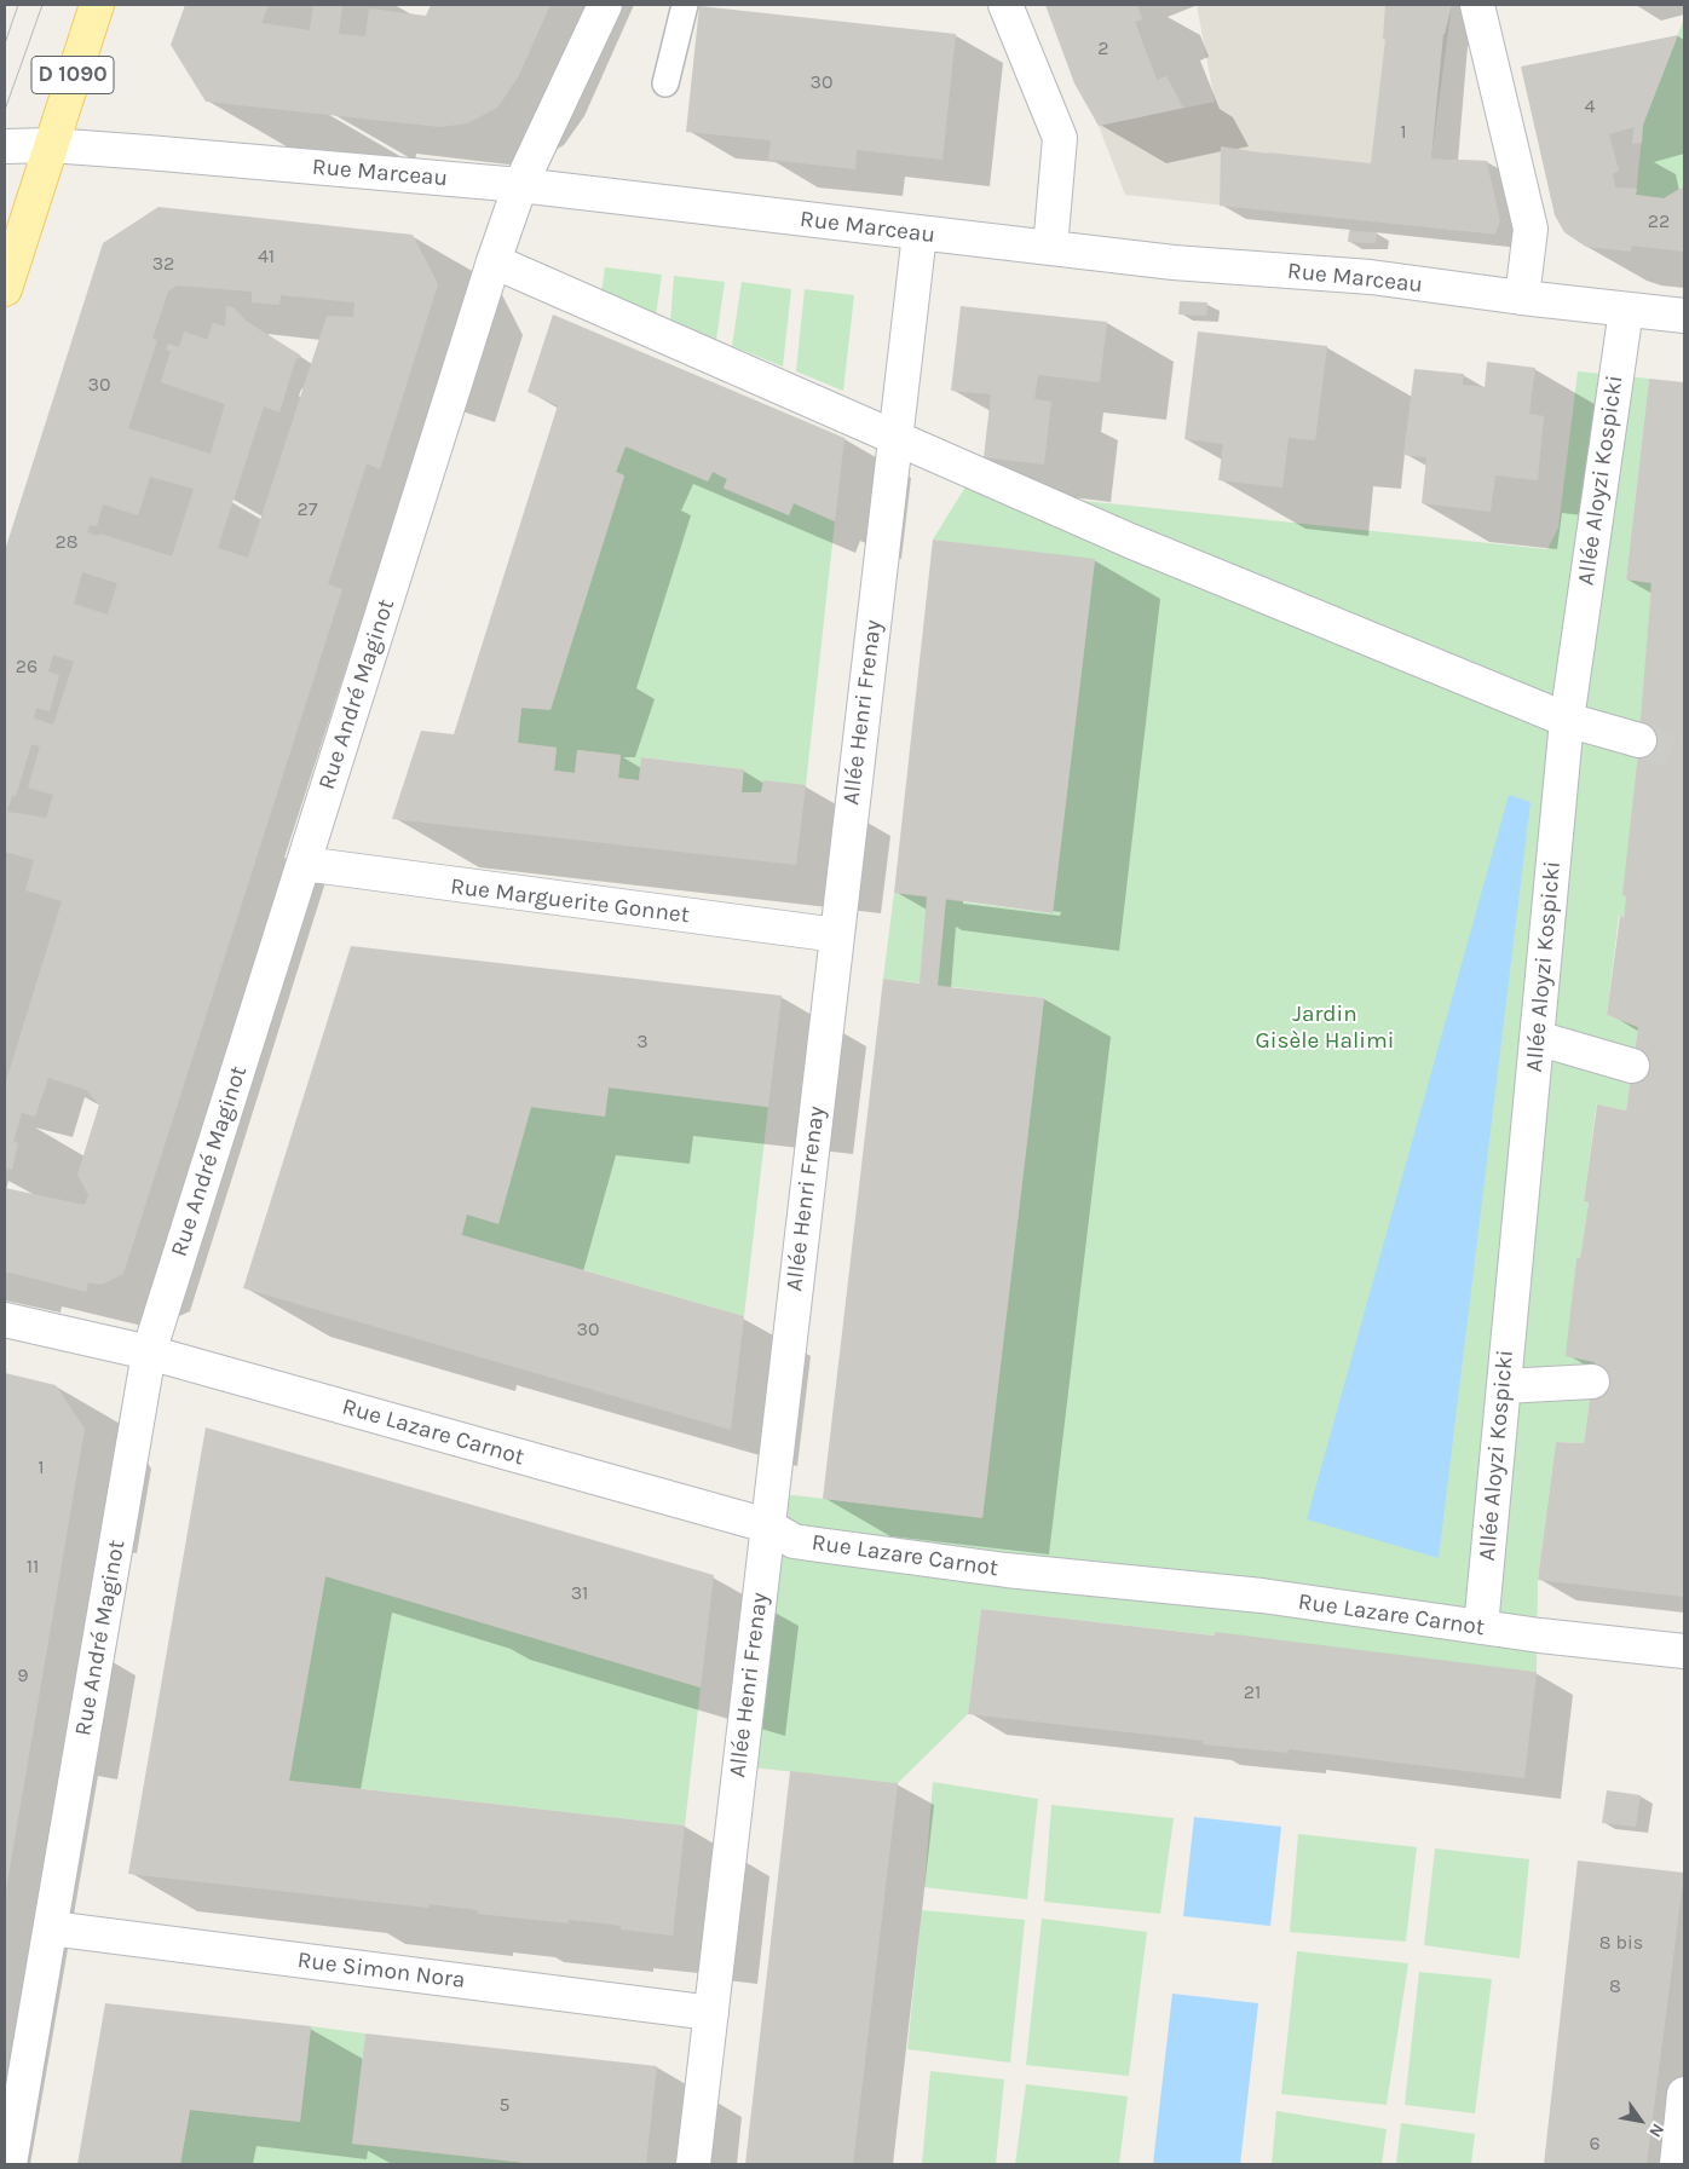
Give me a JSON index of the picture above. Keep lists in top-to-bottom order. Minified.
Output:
{"streets":{"main road":["D 1090"],"street":["Rue Marceau","Allée Aloyzi Kospicki","Rue André Maginot","Allée Henri Frenay","Rue Marguerite Gonnet","Rue Lazare Carnot","Rue Simon Nora"]},"crossings":[["D 1090","Rue Marceau"],["Rue Marceau","Allée Aloyzi Kospicki"],["Rue Marceau","Rue André Maginot"],["Rue Marceau","Allée Henri Frenay"],["Allée Aloyzi Kospicki","Rue Lazare Carnot"],["Rue André Maginot","Rue Marguerite Gonnet"],["Rue André Maginot","Rue Lazare Carnot"],["Rue André Maginot","Rue Simon Nora"],["Allée Henri Frenay","Rue Marguerite Gonnet"],["Allée Henri Frenay","Rue Lazare Carnot"],["Allée Henri Frenay","Rue Simon Nora"]],"parks":["Jardin Gisèle Halimi"],"house_numbers":["2","30","4","1","22","41","32","30","27","28","26","3","30","1","11","31","9","21","8 bis","8","5","6"],"north":"bottom right"}
